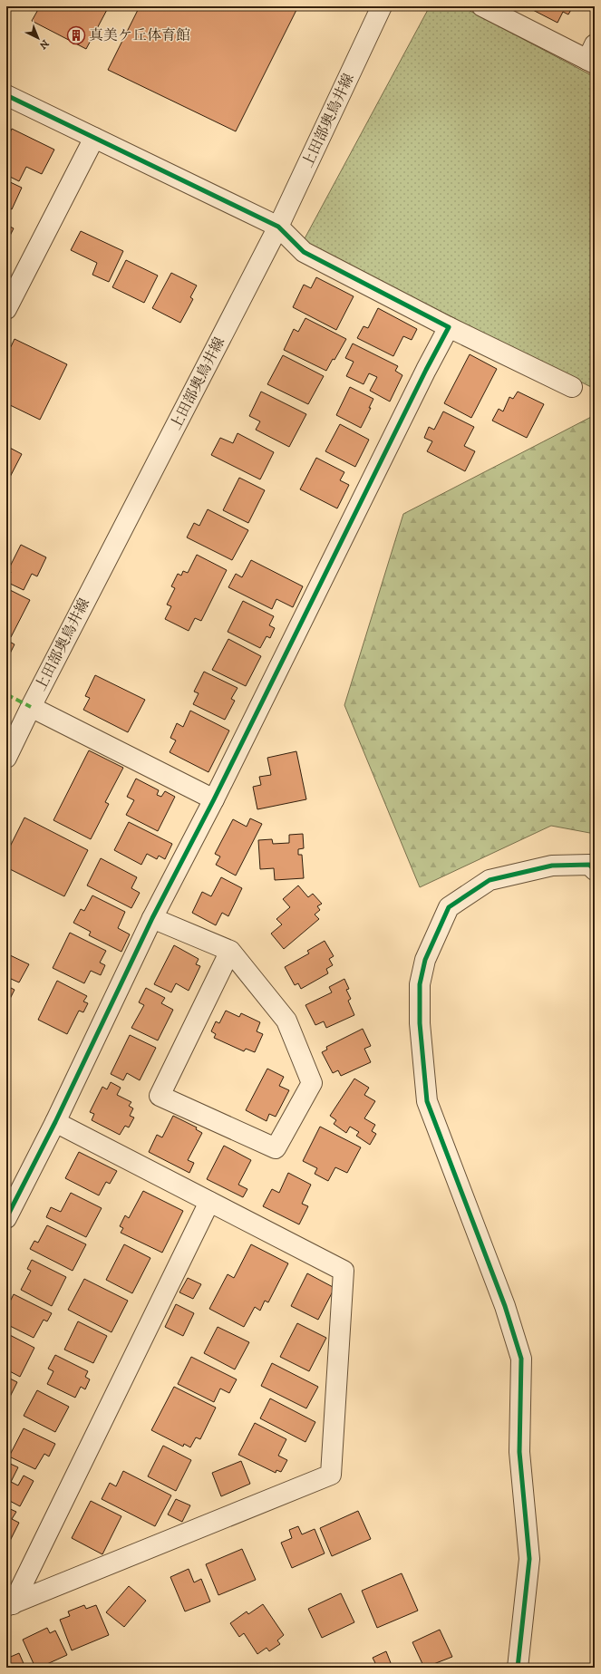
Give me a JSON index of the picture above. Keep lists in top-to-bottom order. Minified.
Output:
{"streets":{"street":["上田部奥鳥井線"]},"places":{"building":["真美ケ丘体育館"]},"north":"bottom right"}
